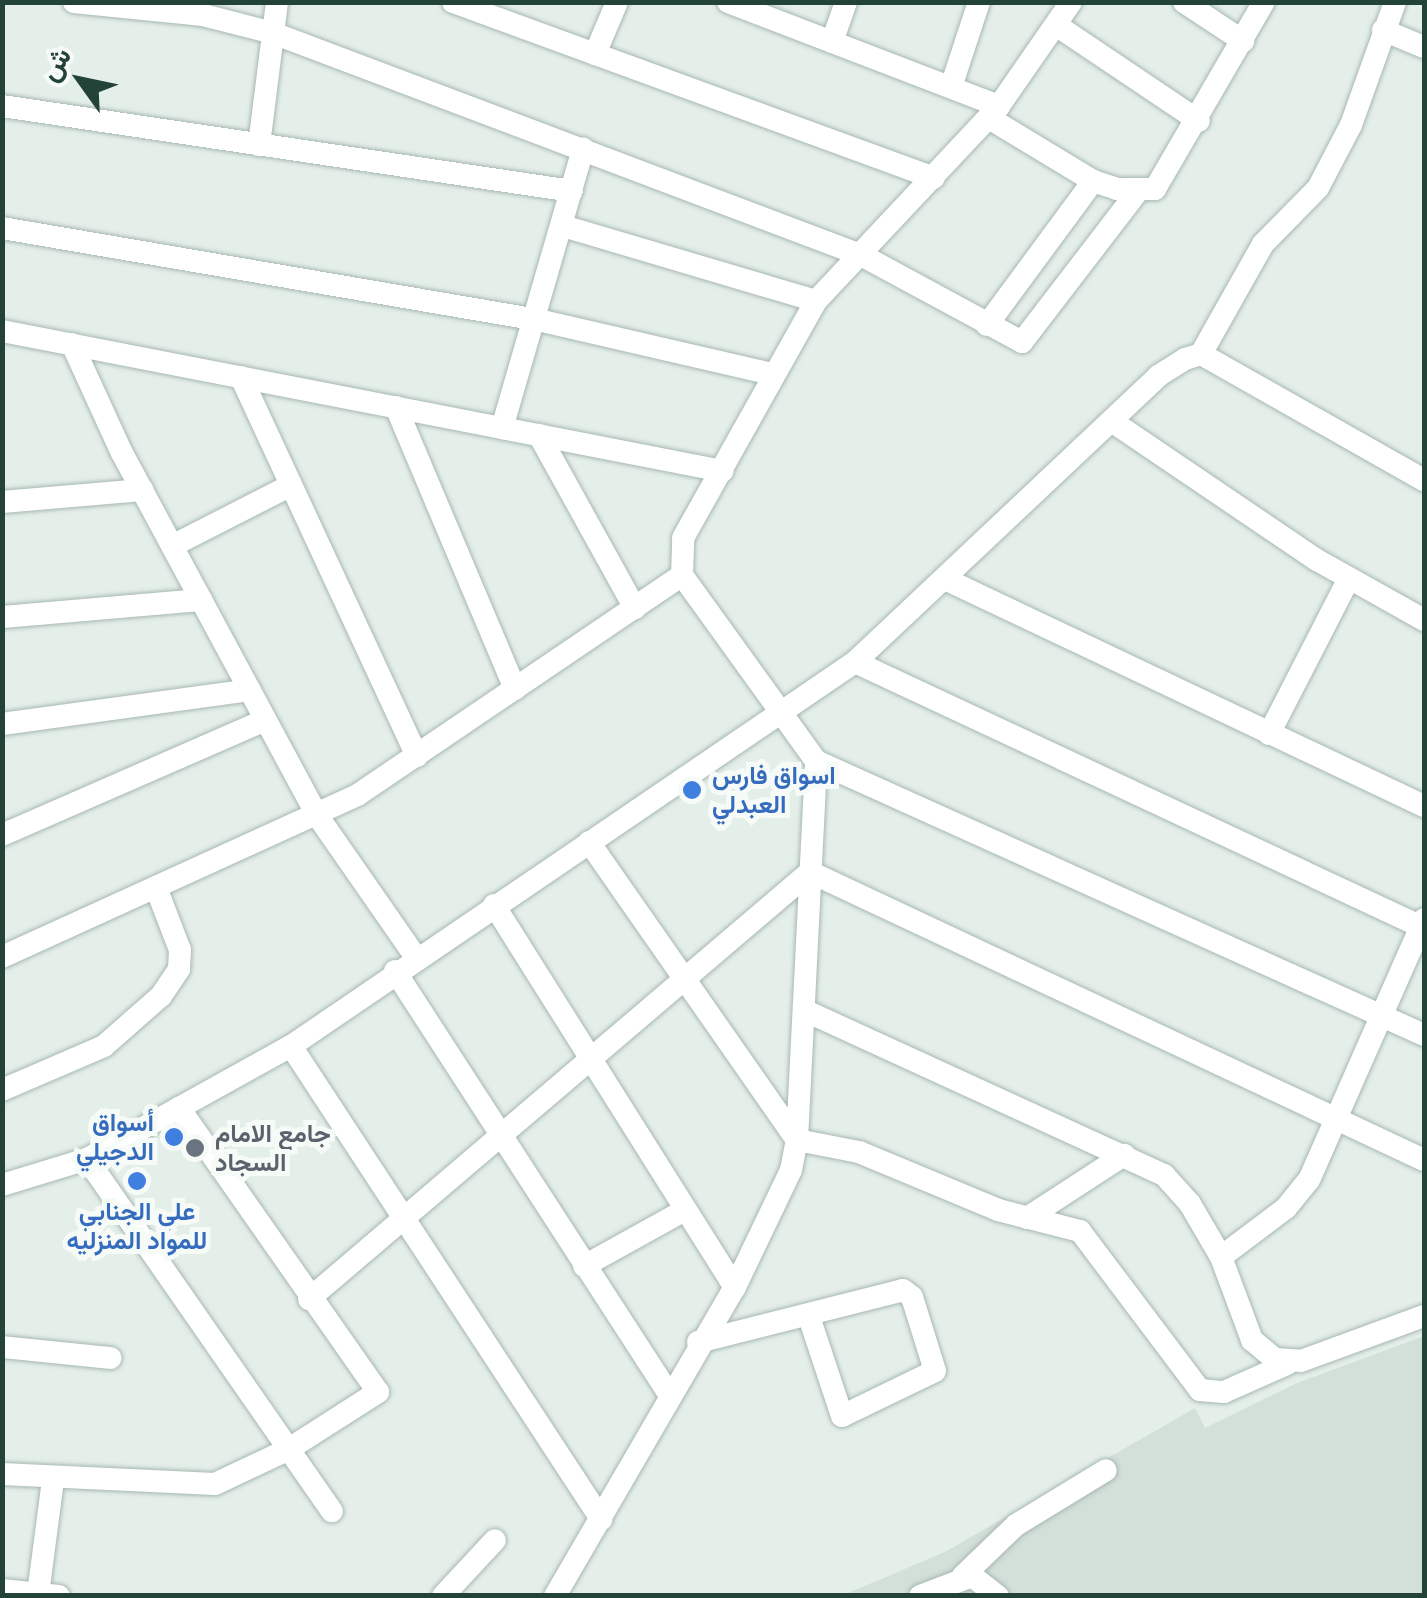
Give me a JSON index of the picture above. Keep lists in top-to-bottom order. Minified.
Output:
{"places":["اسواق فارس العبدلي","أسواق الدجيلي","جامع الامام السجاد","علي الجنابي للمواد المنزليه"],"north":"top left"}
